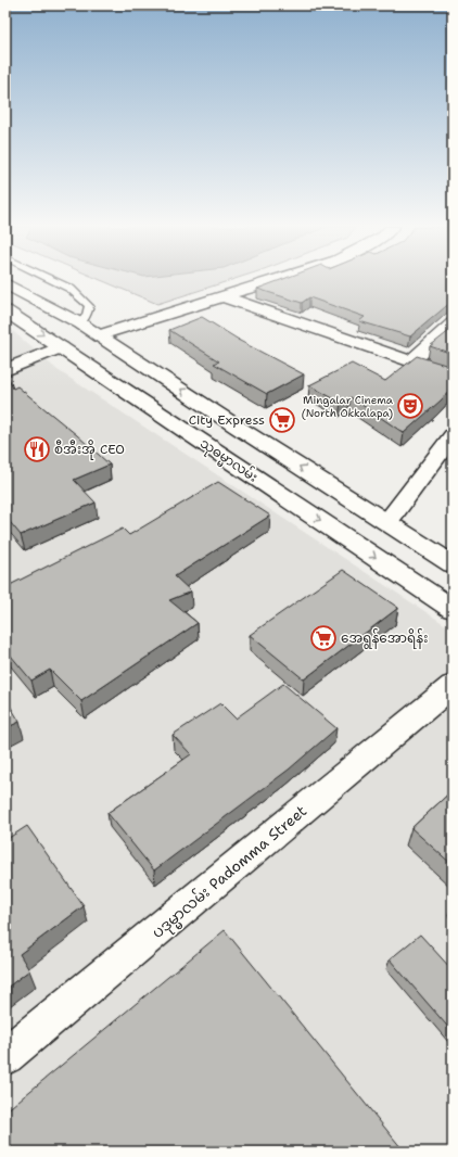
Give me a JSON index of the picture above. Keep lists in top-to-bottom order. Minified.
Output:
{"streets":{"street":["သုဓမ္မာလမ်း","ပဒုမ္မာလမ်း Padomma Street"]},"places":{"theatre":["Mingalar Cinema (North Okkalapa)"],"supermarket":["City Express","အေရွန်အောရိန်း"],"restaurant":["စီအီးအို CEO"]}}
